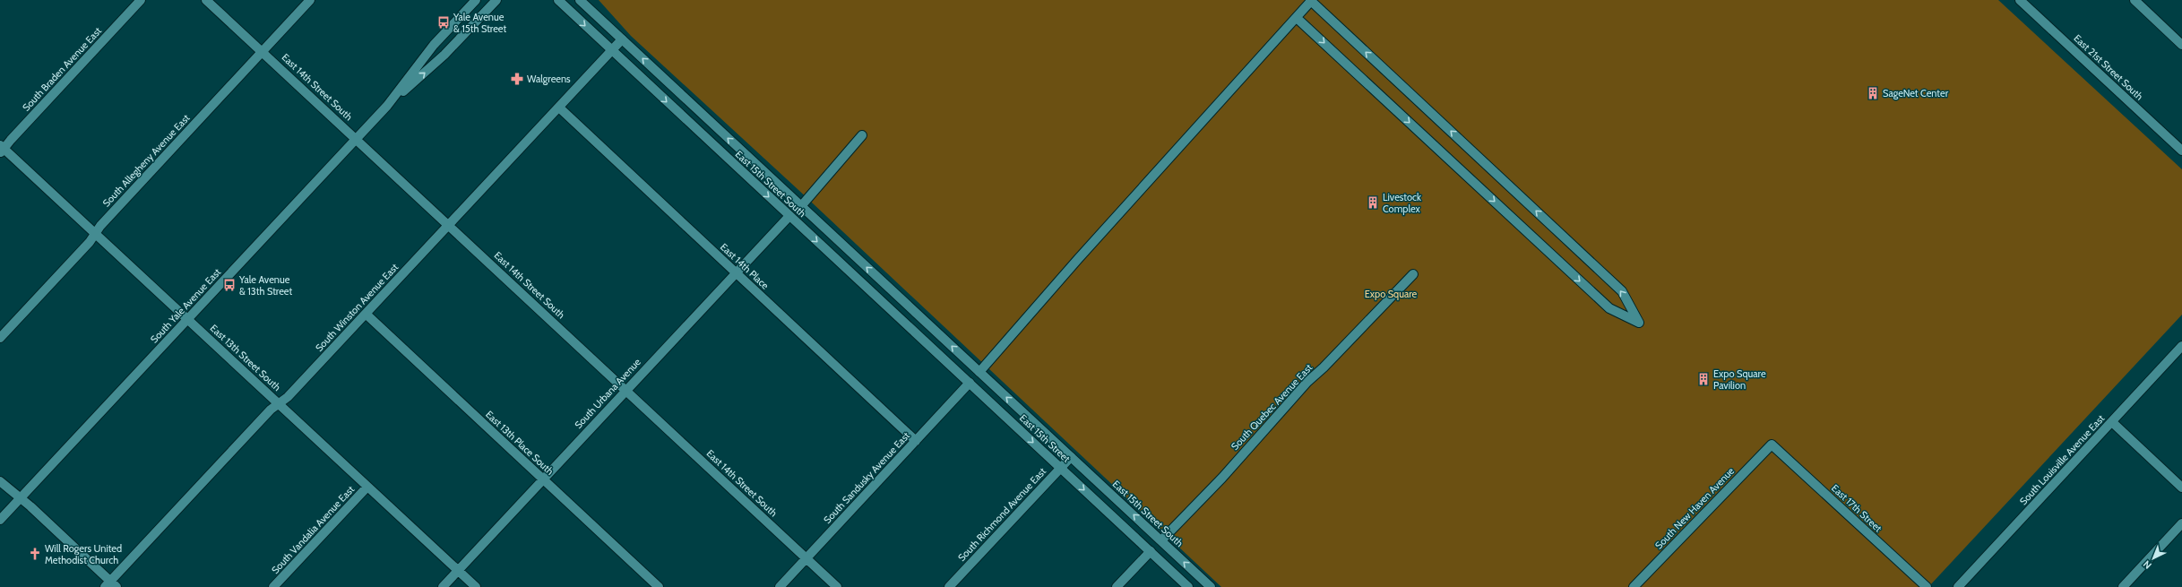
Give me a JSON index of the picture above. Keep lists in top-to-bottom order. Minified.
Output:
{"streets":{"street":["East 21st Street South","South Braden Avenue East","East 14th Street South","South Allegheny Avenue East","East 15th Street South","East 14th Place","South Yale Avenue East","South Winston Avenue East","East 13th Street South","South Urbana Avenue","South Quebec Avenue East","East 15th Street","East 13th Place South","South Louisville Avenue East","South Sandusky Avenue East","South New Haven Avenue","East 17th Street","South Richmond Avenue East","South Vandalia Avenue East"]},"crossings":[["South Braden Avenue East","East 13th Street South"],["East 14th Street South","South Allegheny Avenue East"],["East 14th Street South","South Yale Avenue East"],["East 14th Street South","South Winston Avenue East"],["East 14th Street South","South Urbana Avenue"],["East 14th Street South","South Sandusky Avenue East"],["South Allegheny Avenue East","East 13th Street South"],["East 15th Street South","South Winston Avenue East"],["East 15th Street South","South Urbana Avenue"],["East 15th Street South","South Quebec Avenue East"],["East 15th Street South","East 15th Street"],["East 15th Street South","South Sandusky Avenue East"],["East 15th Street South","South Richmond Avenue East"],["East 14th Place","South Winston Avenue East"],["East 14th Place","South Urbana Avenue"],["East 14th Place","South Sandusky Avenue East"],["South Yale Avenue East","East 13th Street South"],["South Winston Avenue East","East 13th Street South"],["South Winston Avenue East","East 13th Place South"],["East 13th Street South","South Urbana Avenue"],["East 13th Street South","South Vandalia Avenue East"],["South Urbana Avenue","East 13th Place South"],["South Quebec Avenue East","East 15th Street"],["East 15th Street","South Sandusky Avenue East"],["East 15th Street","South Richmond Avenue East"],["South New Haven Avenue","East 17th Street"]],"parks":["Expo Square"],"places":{"bus stop":["Yale Avenue & 15th Street","Yale Avenue & 13th Street"],"pharmacy":["Walgreens"],"building":["SageNet Center","Livestock Complex","Expo Square Pavilion"],"church":["Will Rogers United Methodist Church"]},"north":"bottom left"}
